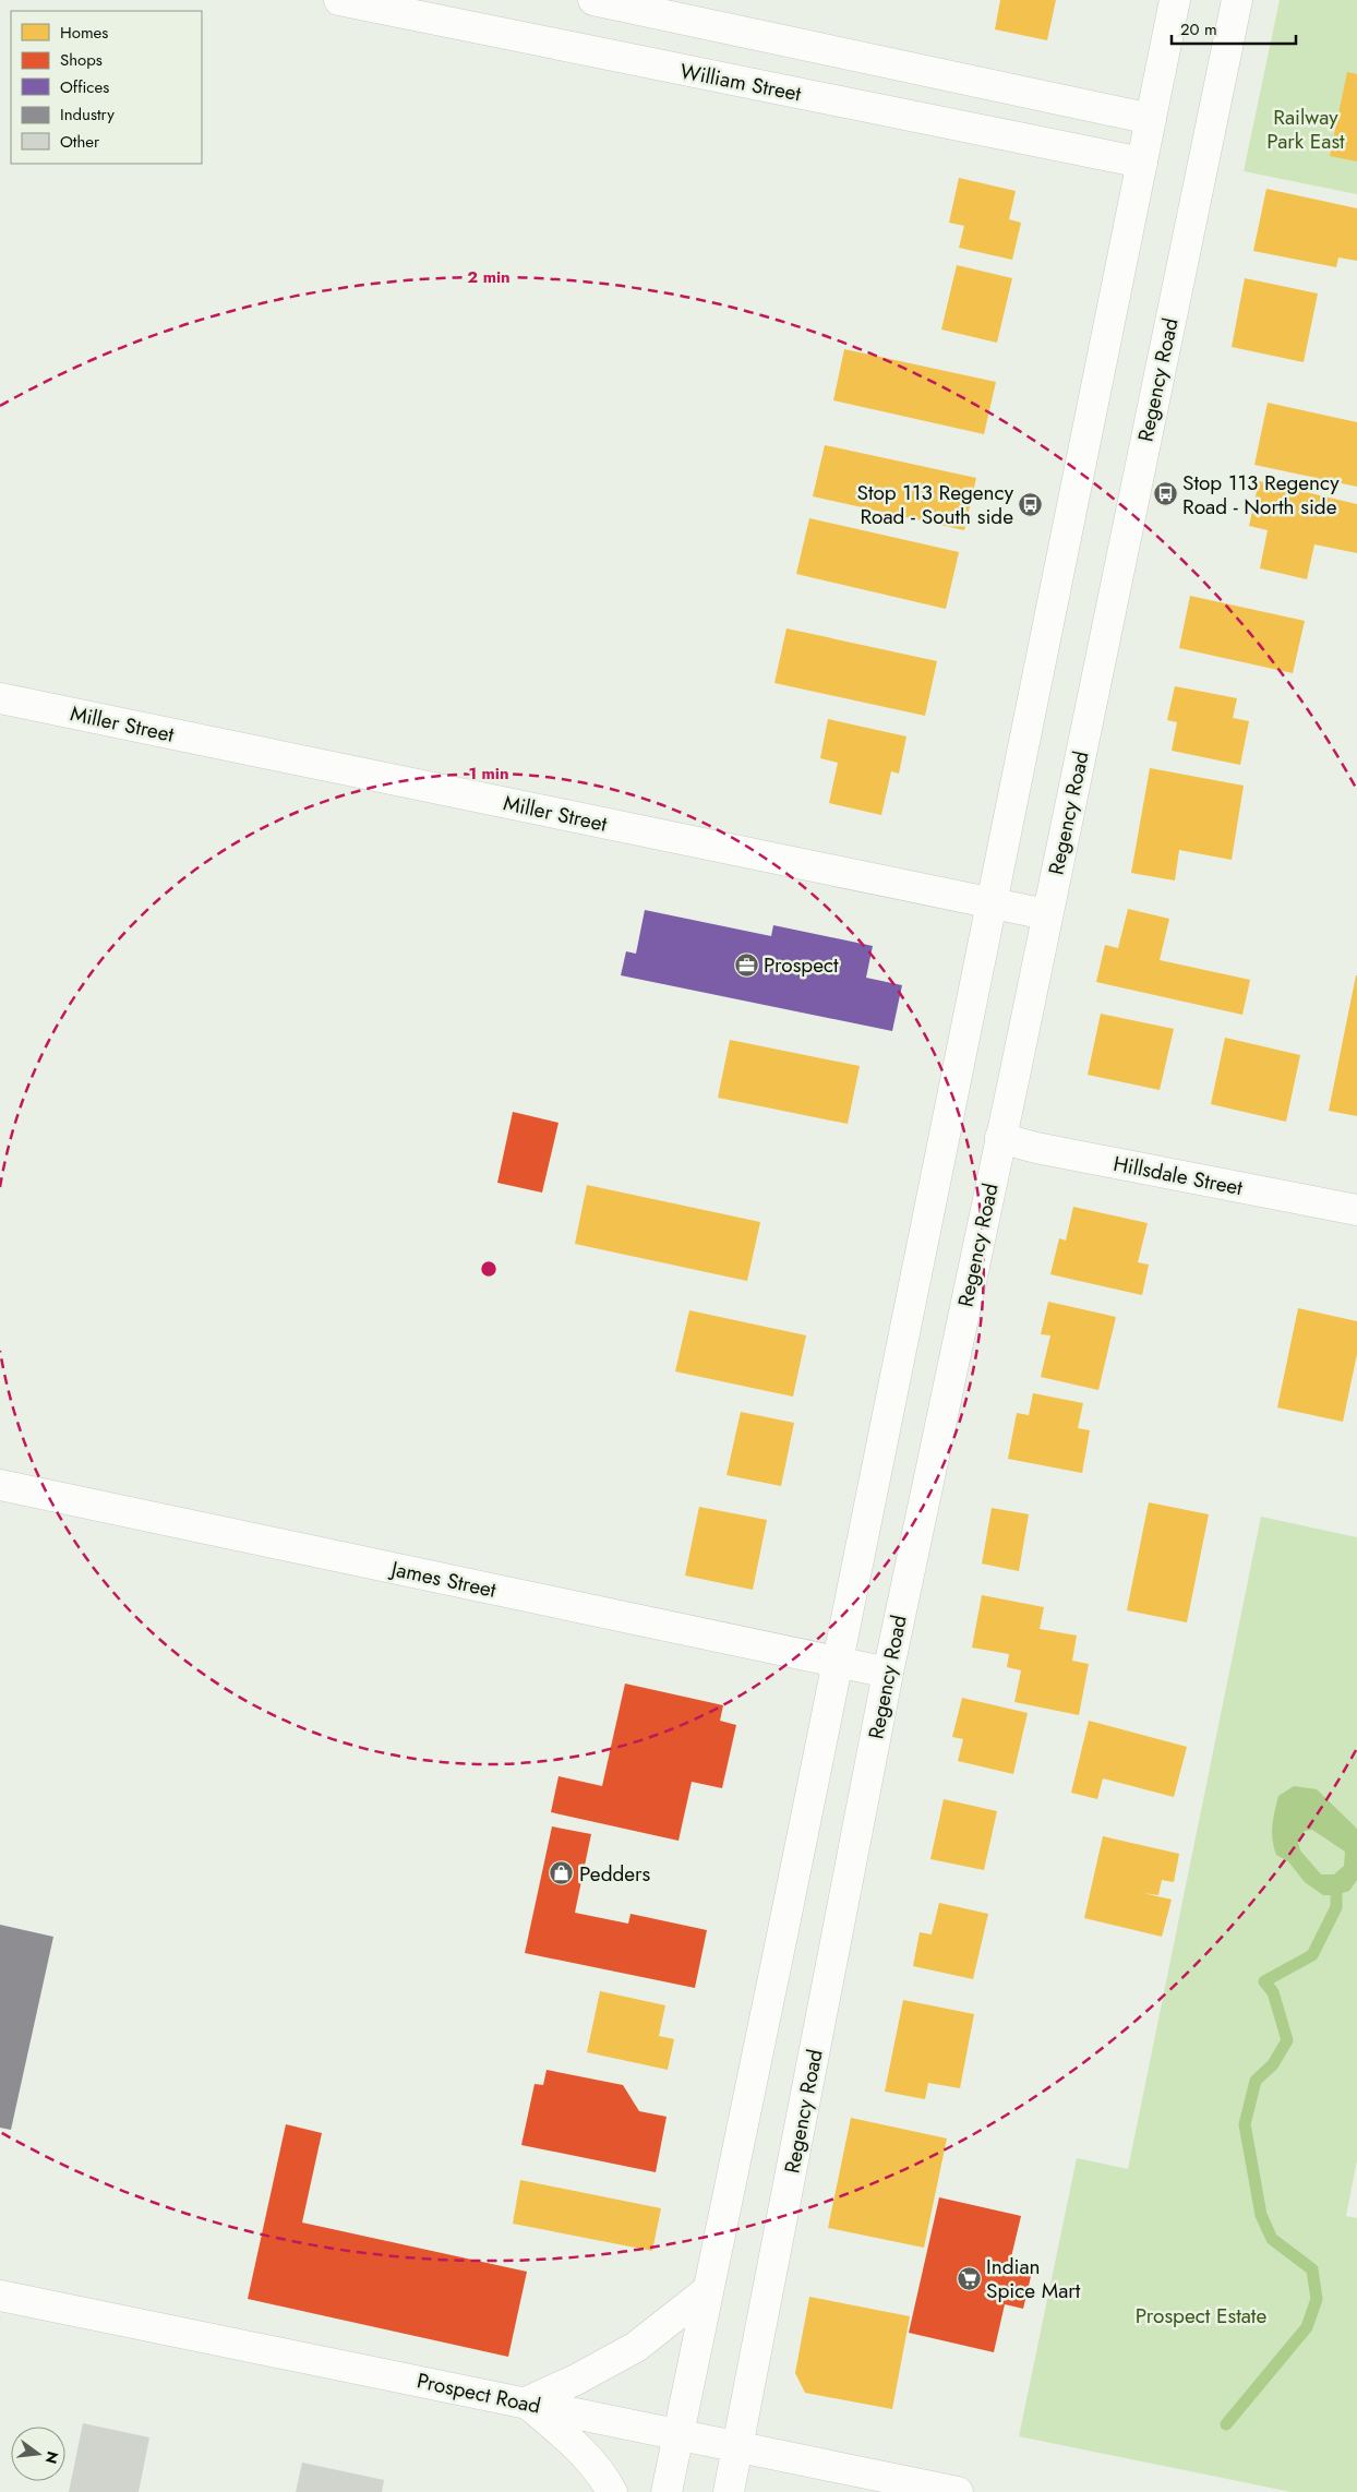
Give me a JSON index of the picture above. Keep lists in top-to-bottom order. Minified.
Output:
{"streets":{"main road":["William Street","Regency Road","Miller Street","Hillsdale Street","James Street","Prospect Road"]},"crossings":[["Regency Road","Miller Street"],["Regency Road","Hillsdale Street"],["Regency Road","James Street"],["Regency Road","Prospect Road"]],"parks":["Railway Park East","Prospect Estate"],"places":{"bus stop":["Stop 113 Regency Road - North side","Stop 113 Regency Road - South side"],"office":["Prospect"],"shop":["Pedders"],"supermarket":["Indian Spice Mart"]},"legend":["Homes","Shops","Offices","Industry","Other"],"scale_bar":"20 m","north":"right","rings":["2 min","1 min"]}
